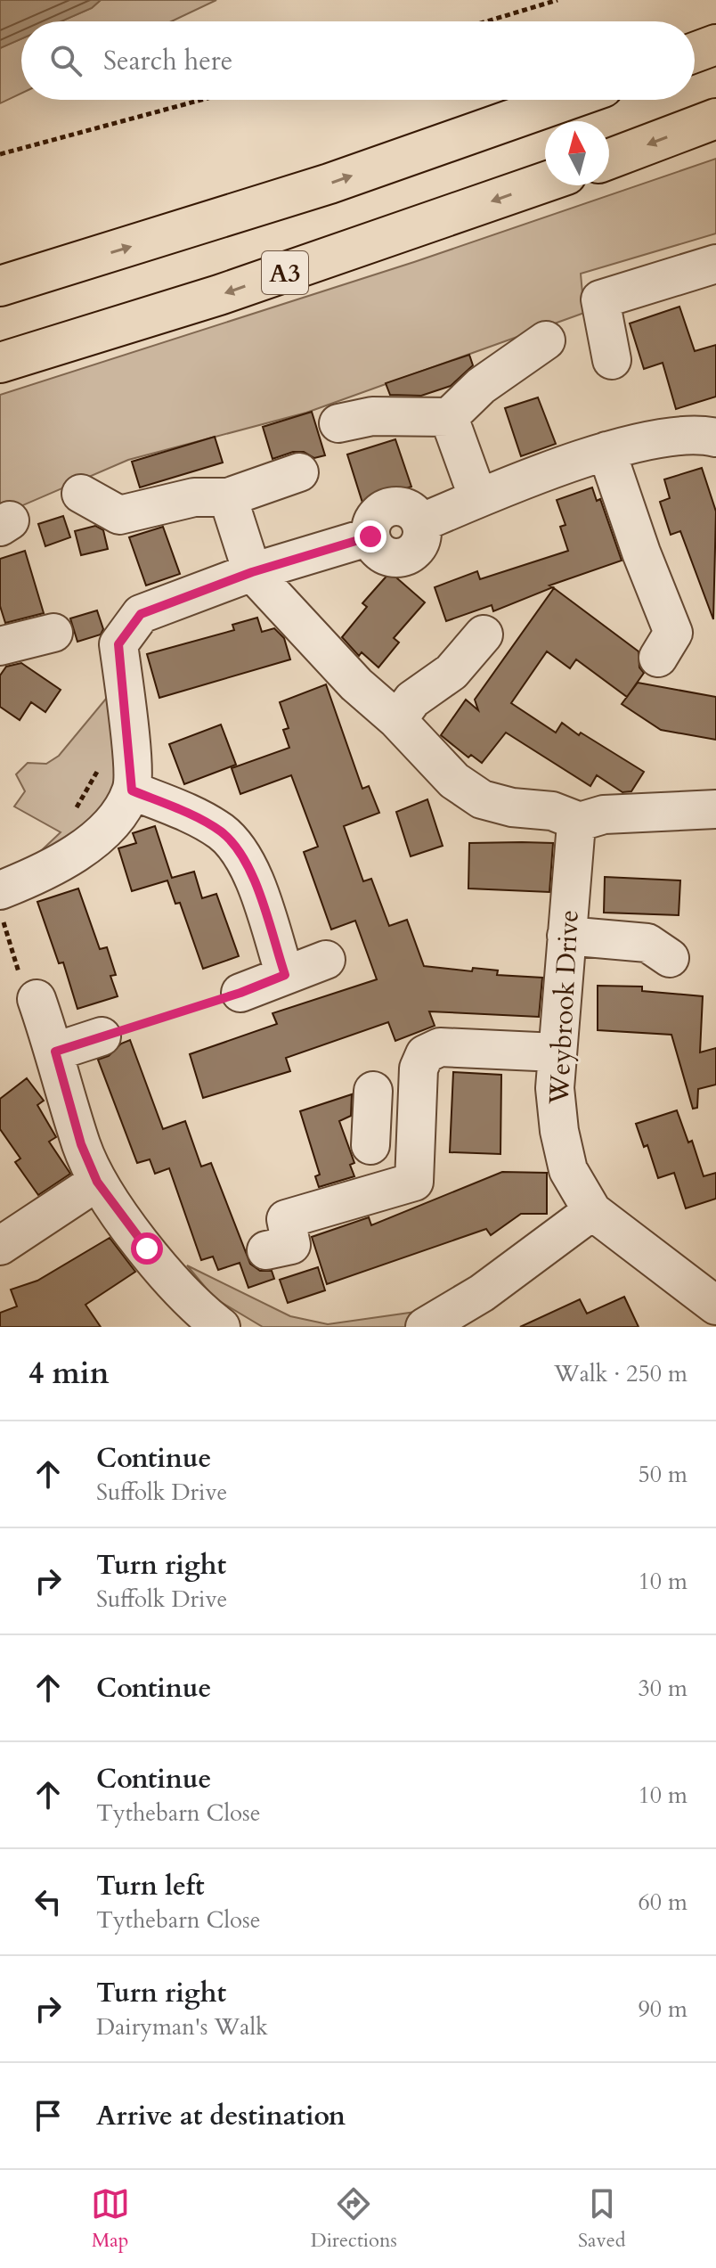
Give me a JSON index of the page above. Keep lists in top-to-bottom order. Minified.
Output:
{"streets":{"highway":["A3"],"street":["Weybrook Drive"]},"north":"top","page":{"search":"Search here","heading":["4 min","Walk · 250 m"],"list":[["Continue","Suffolk Drive","50 m"],["Turn right","Suffolk Drive","10 m"],["Continue","30 m"],["Continue","Tythebarn Close","10 m"],["Turn left","Tythebarn Close","60 m"],["Turn right","Dairyman's Walk","90 m"],"Arrive at destination"],"nav":["Map","Directions","Saved"]}}
